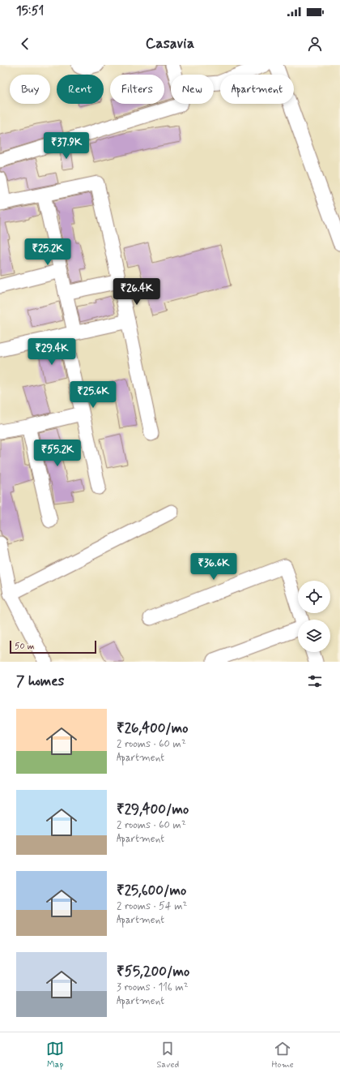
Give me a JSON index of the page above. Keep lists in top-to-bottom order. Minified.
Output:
{"scale_bar":"50 m","page":{"status":"15:51","header":"Casavia","chip":["Buy","Rent","Filters","New","Apartment"],"price":["₹37.9K","₹25.2K","₹26.4K","₹29.4K","₹25.6K","₹55.2K","₹36.6K"],"scale":"50 m","heading":"7 homes","list":[{"name":"₹26,400/mo","note":"2 rooms · 60 m² · Apartment"},{"name":"₹29,400/mo","note":"2 rooms · 60 m² · Apartment"},{"name":"₹25,600/mo","note":"2 rooms · 54 m² · Apartment"},{"name":"₹55,200/mo","note":"3 rooms · 116 m² · Apartment"}],"tabs":["Map","Saved","Home"]}}
